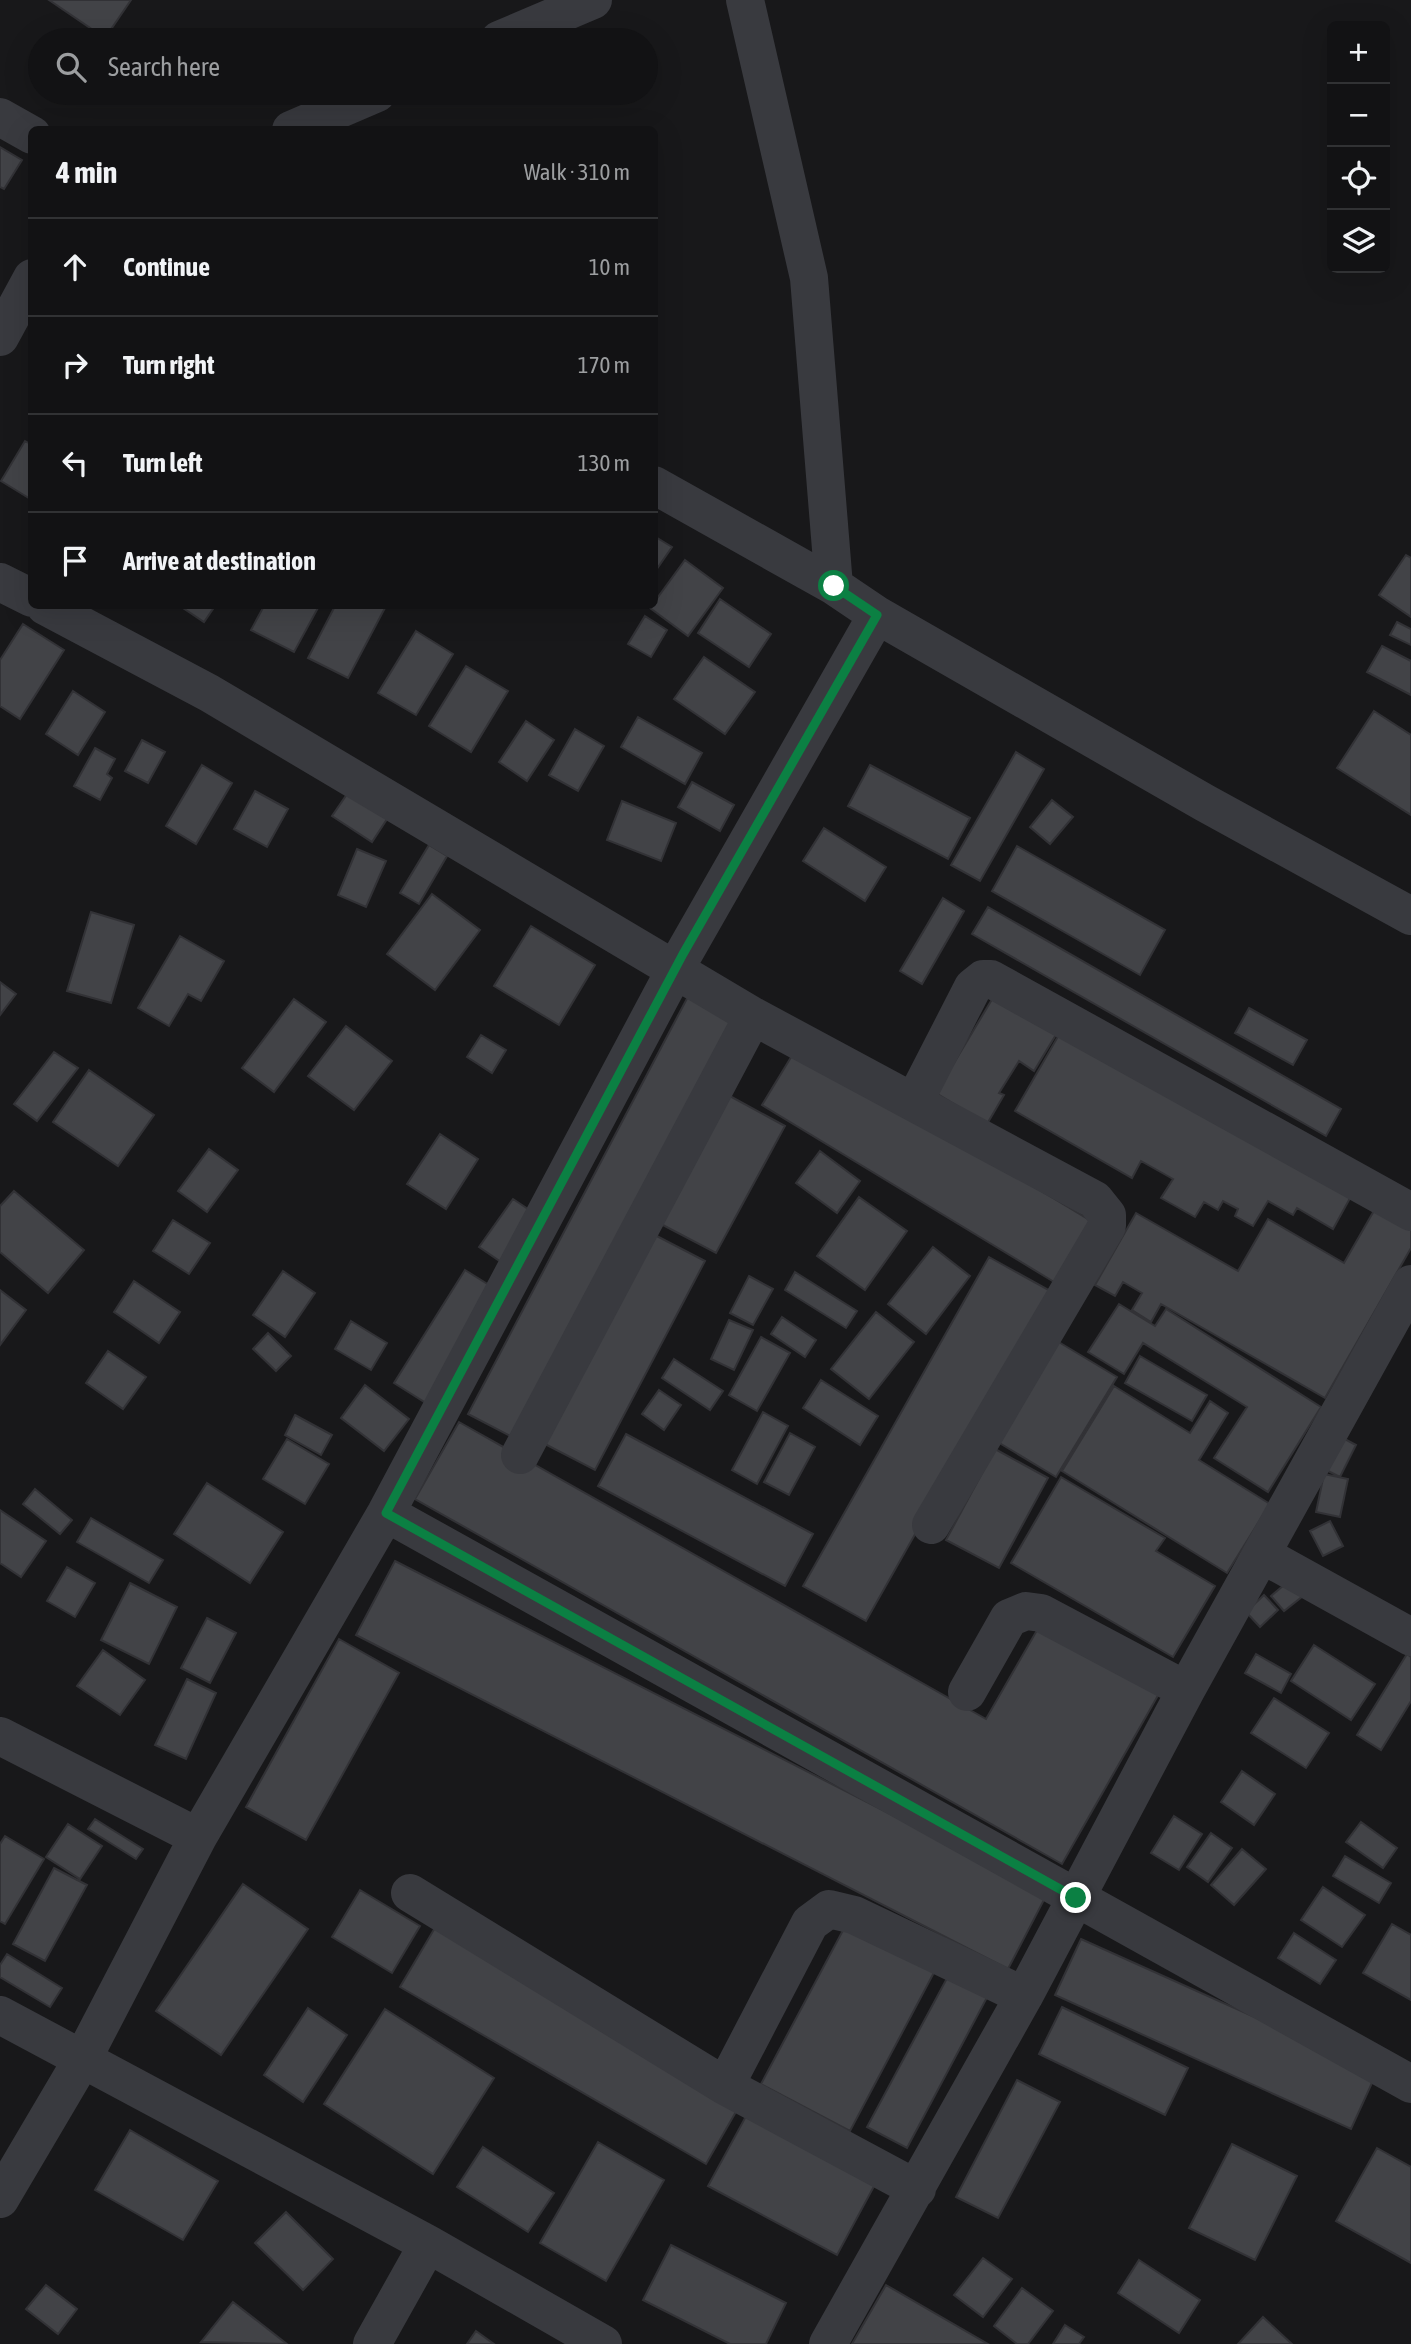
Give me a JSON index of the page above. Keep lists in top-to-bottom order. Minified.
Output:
{"page":{"map_buttons":["+","−"],"search":"Search here","heading":["4 min","Walk · 310 m"],"list":[["Continue","10 m"],["Turn right","170 m"],["Turn left","130 m"],"Arrive at destination"]}}
